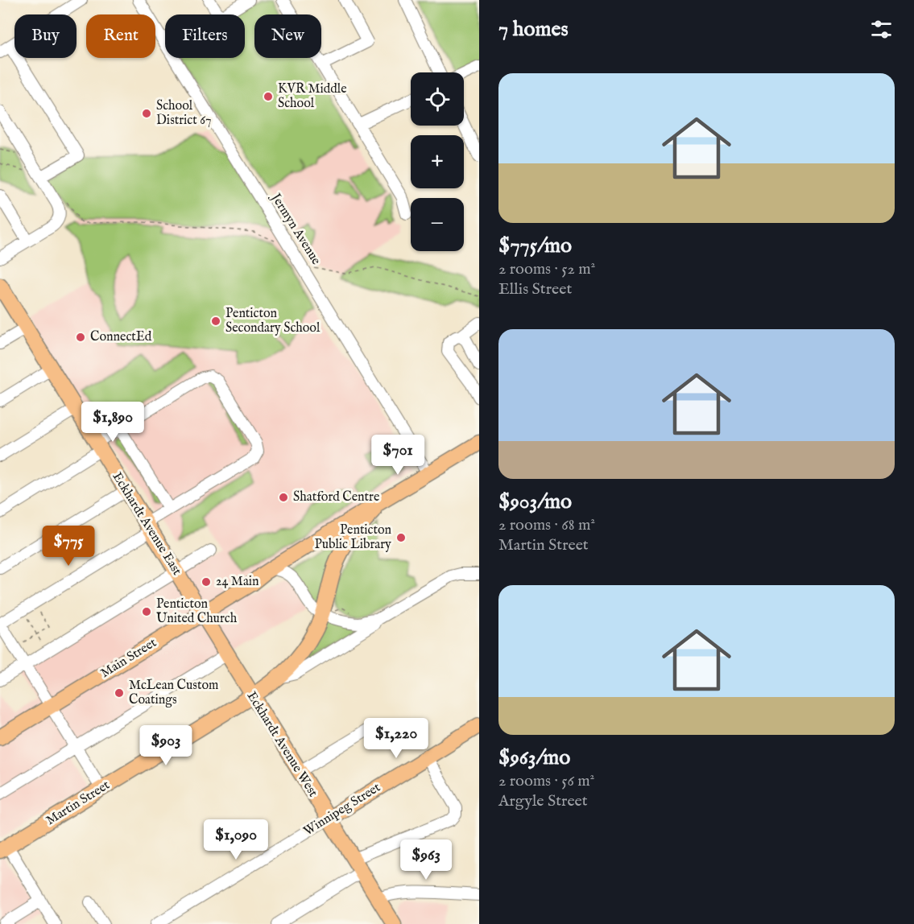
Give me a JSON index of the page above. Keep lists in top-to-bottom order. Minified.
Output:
{"streets":{"main road":["Eckhardt Avenue East","Main Street","Eckhardt Avenue West","Martin Street","Winnipeg Street"],"street":["Jermyn Avenue"]},"crossings":[["Jermyn Avenue","Main Street"],["Eckhardt Avenue East","Main Street"],["Eckhardt Avenue East","Eckhardt Avenue West"],["Main Street","Eckhardt Avenue West"],["Main Street","Martin Street"],["Eckhardt Avenue West","Martin Street"],["Eckhardt Avenue West","Winnipeg Street"]],"places":["KVR Middle School","School District 67","Penticton Secondary School","ConnectEd","Shatford Centre","Penticton Public Library","24 Main","Penticton United Church","McLean Custom Coatings"],"page":{"heading":"7 homes","chip":["Buy","Rent","Filters","New"],"list":[{"name":"$775/mo","note":"2 rooms · 52 m² · Ellis Street"},{"name":"$903/mo","note":"2 rooms · 68 m² · Martin Street"},{"name":"$963/mo","note":"2 rooms · 56 m² · Argyle Street"}],"map_buttons":["+","−"],"price":["$1,890","$701","$775","$1,220","$903","$1,090","$963"]}}
